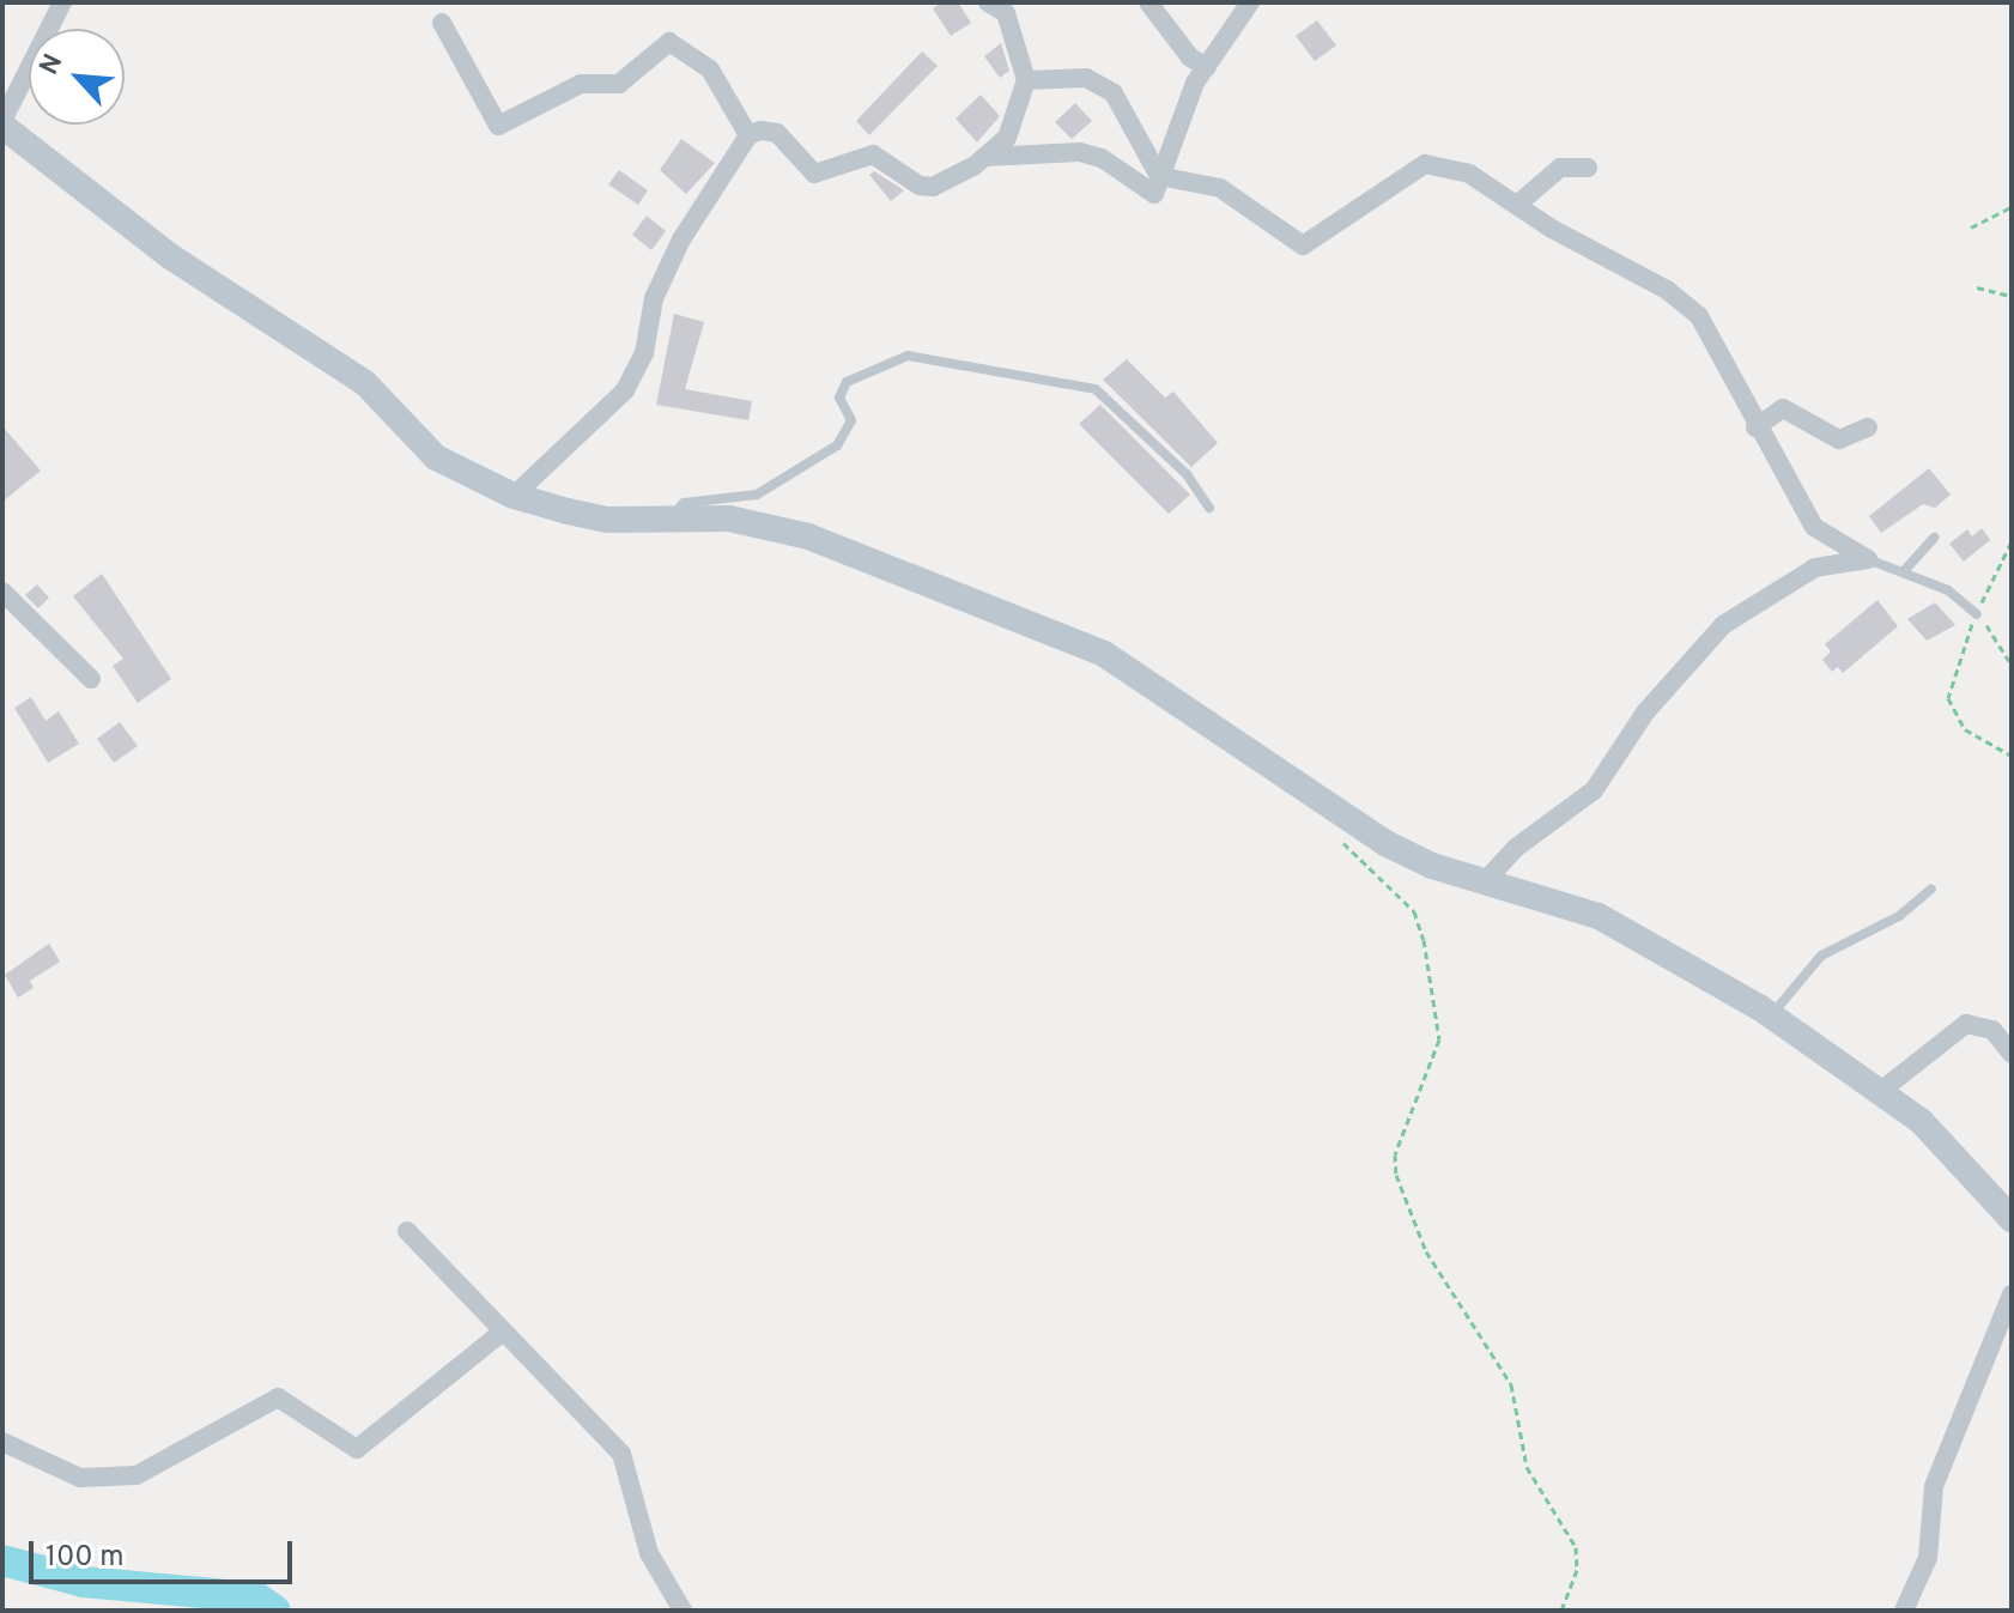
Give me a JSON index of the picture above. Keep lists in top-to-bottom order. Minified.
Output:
{"scale_bar":"100 m","north":"top left"}
